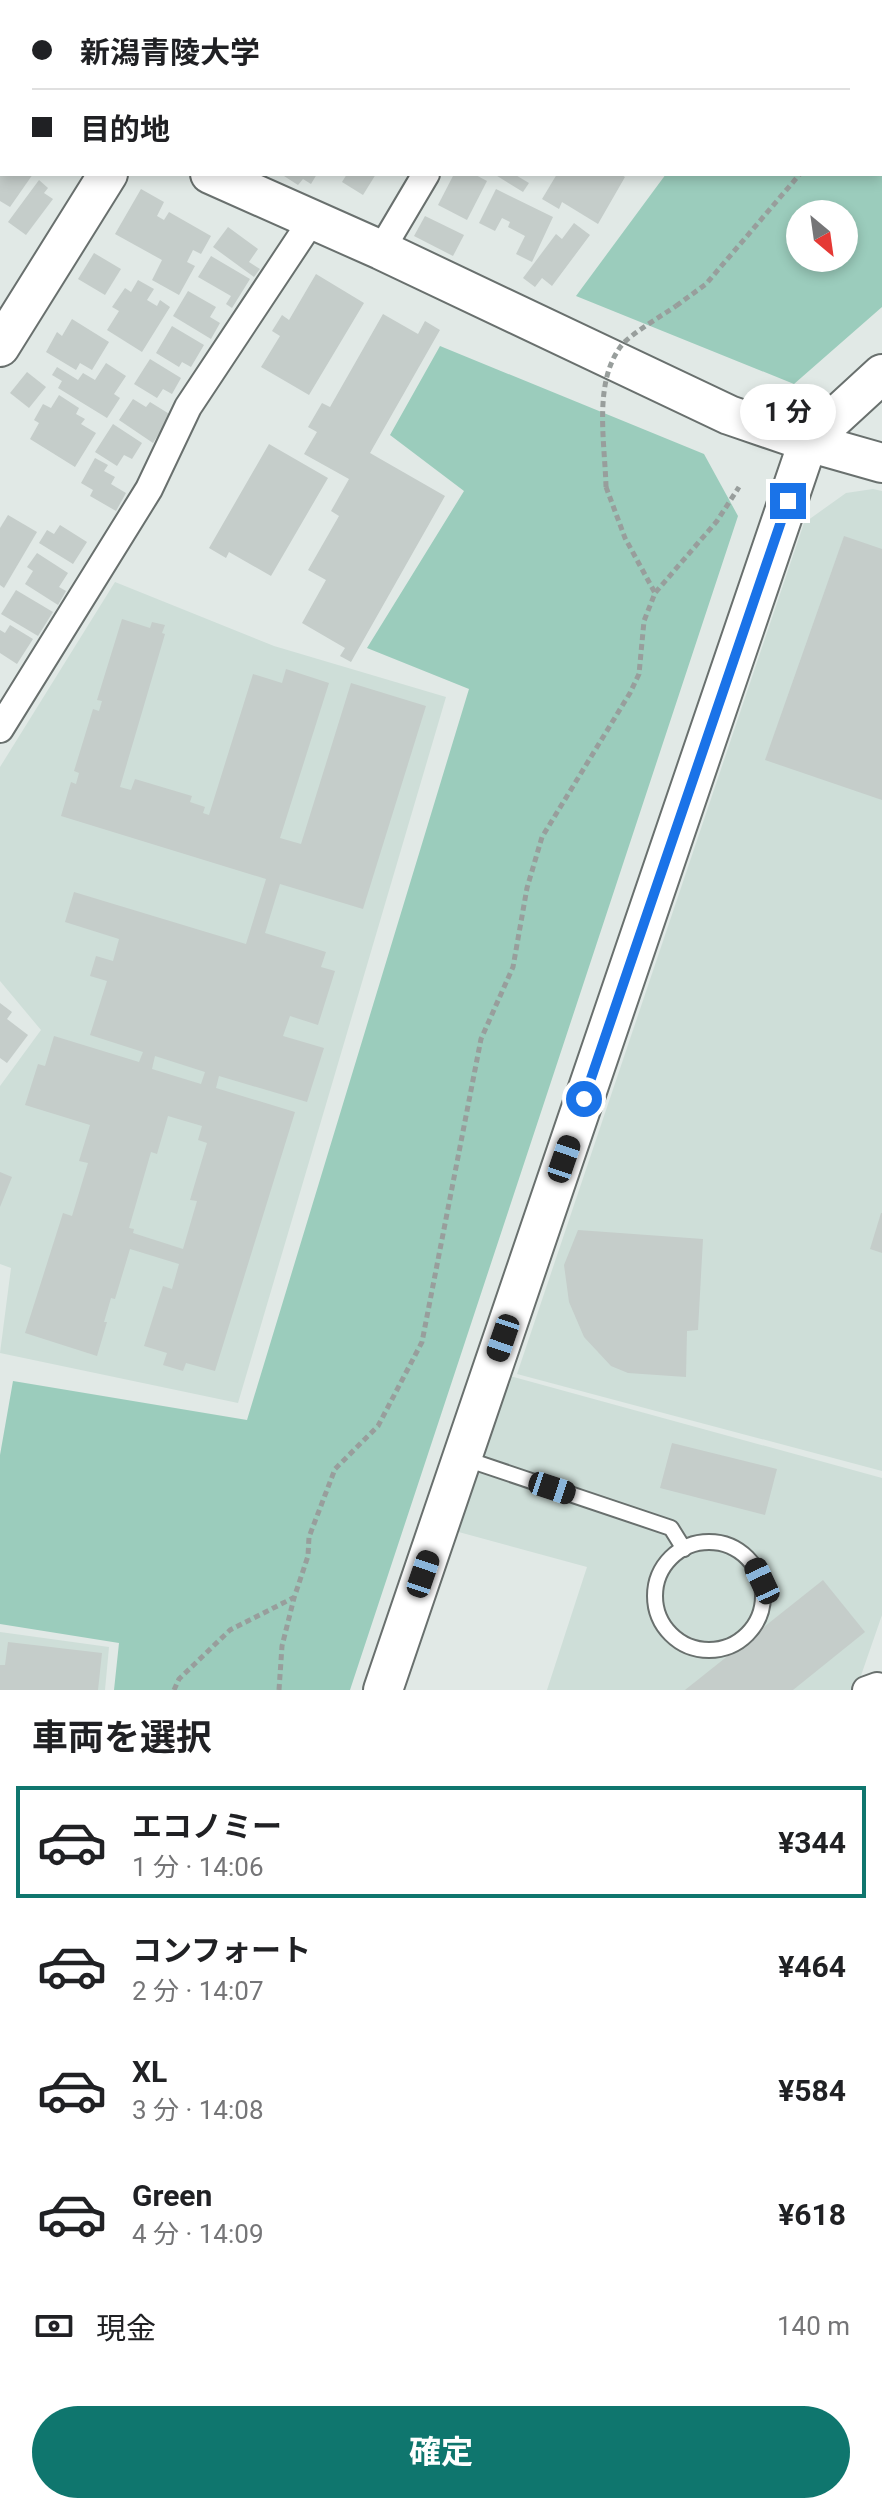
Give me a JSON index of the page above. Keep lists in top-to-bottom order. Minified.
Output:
{"north":"bottom right","page":{"banner":["新潟青陵大学","目的地"],"bubble":"1 分","heading":"車両を選択","list":[{"name":"エコノミー","note":"1 分 · 14:06","value":"¥344"},{"name":"コンフォート","note":"2 分 · 14:07","value":"¥464"},{"name":"XL","note":"3 分 · 14:08","value":"¥584"},{"name":"Green","note":"4 分 · 14:09","value":"¥618"}],"pay":["現金","140 m"],"buttons":"確定"}}
